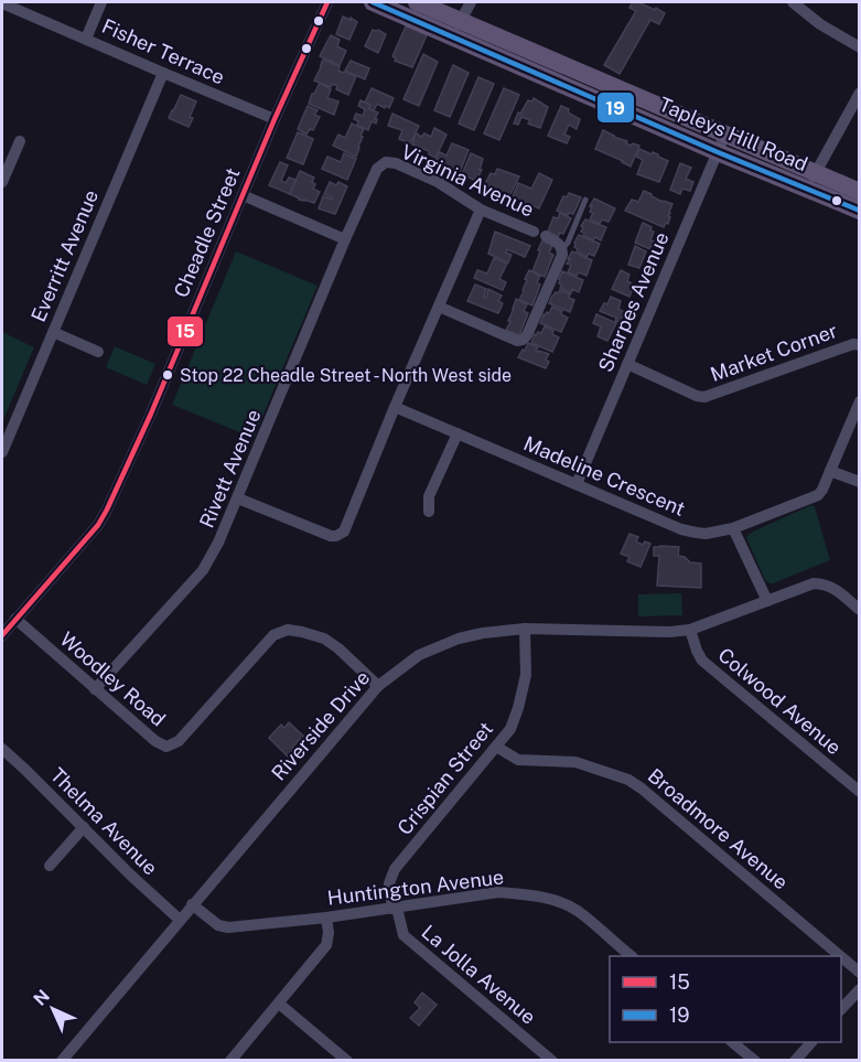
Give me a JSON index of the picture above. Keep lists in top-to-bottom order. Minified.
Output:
{"streets":{"main road":["Tapleys Hill Road"],"street":["Fisher Terrace","Virginia Avenue","Cheadle Street","Everritt Avenue","Sharpes Avenue","Market Corner","Rivett Avenue","Madeline Crescent","Woodley Road","Colwood Avenue","Riverside Drive","Crispian Street","Thelma Avenue","Broadmore Avenue","Huntington Avenue","La Jolla Avenue"]},"crossings":[["Fisher Terrace","Cheadle Street"],["Fisher Terrace","Everritt Avenue"],["Tapleys Hill Road","Sharpes Avenue"],["Virginia Avenue","Rivett Avenue"],["Cheadle Street","Woodley Road"],["Sharpes Avenue","Market Corner"],["Sharpes Avenue","Madeline Crescent"],["Rivett Avenue","Woodley Road"],["Woodley Road","Riverside Drive"],["Colwood Avenue","Riverside Drive"],["Riverside Drive","Crispian Street"],["Riverside Drive","Thelma Avenue"],["Riverside Drive","Huntington Avenue"],["Crispian Street","Broadmore Avenue"],["Crispian Street","Huntington Avenue"],["Crispian Street","La Jolla Avenue"],["Huntington Avenue","La Jolla Avenue"]],"places":["Stop 22 Cheadle Street - North West side"],"lines":["transit line 15","transit line 19"],"legend":["15","19"],"north":"top left"}
